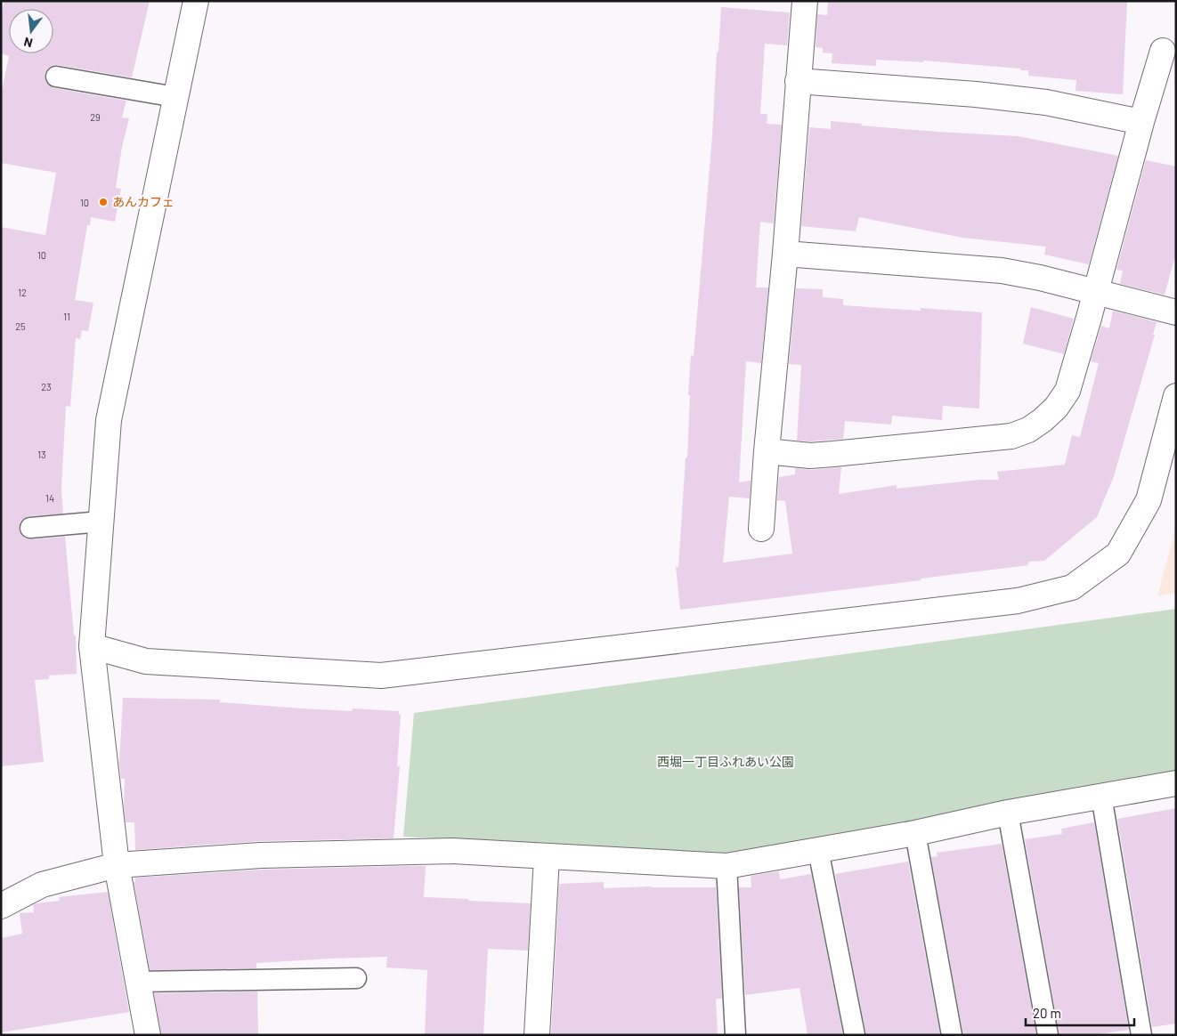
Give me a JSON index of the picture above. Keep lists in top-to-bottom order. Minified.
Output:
{"parks":["西堀一丁目ふれあい公園"],"places":["あんカフェ"],"house_numbers":["29","10","10","12","11","25","23","13","14"],"scale_bar":"20 m","north":"bottom"}
